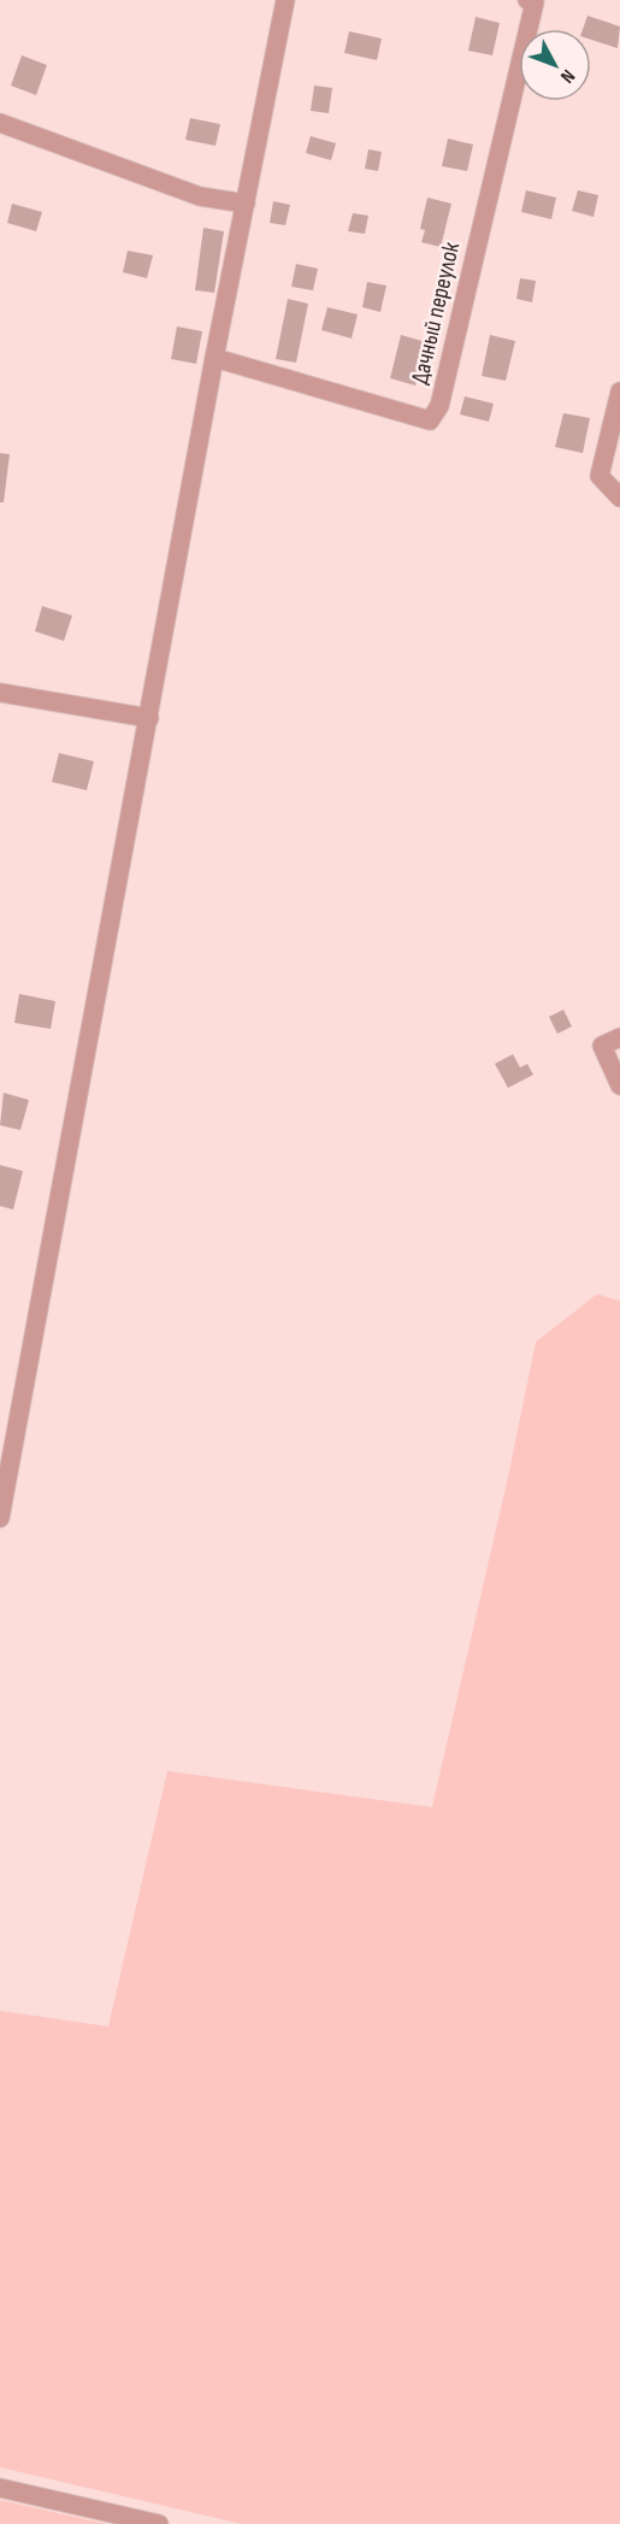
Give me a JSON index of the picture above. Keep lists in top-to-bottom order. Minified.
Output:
{"streets":{"street":["Дачный переулок"]},"north":"bottom right"}
